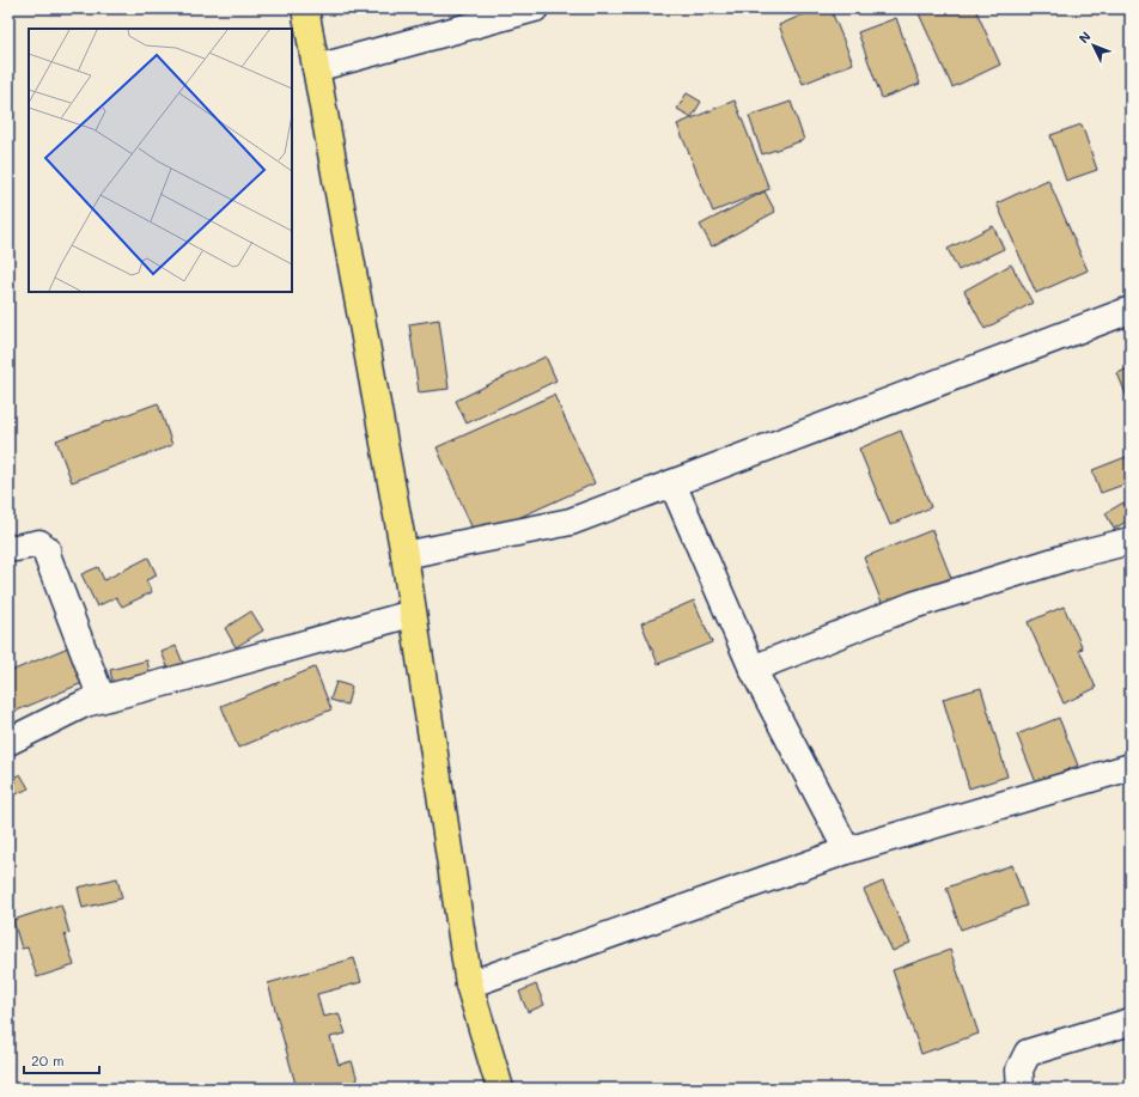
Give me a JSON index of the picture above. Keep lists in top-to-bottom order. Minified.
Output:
{"scale_bar":"20 m","north":"top left"}
